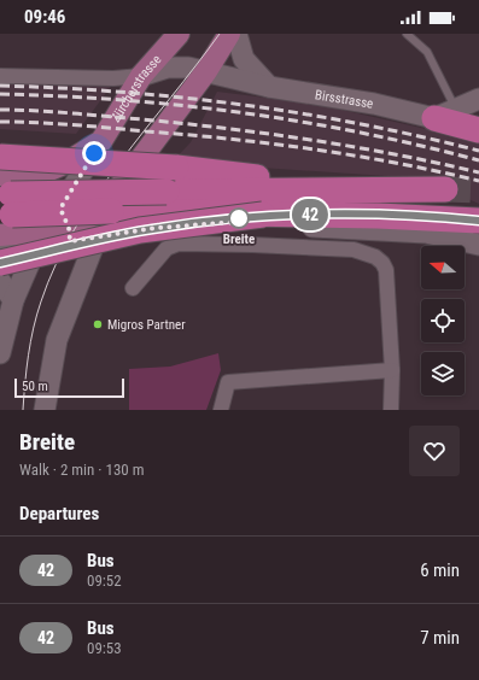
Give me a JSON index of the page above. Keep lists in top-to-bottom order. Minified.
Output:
{"streets":{"main road":["Zürcherstrasse"],"street":["Birsstrasse"]},"crossings":[["Zürcherstrasse","Birsstrasse"]],"places":["Breite","Migros Partner"],"lines":["bus line 42"],"scale_bar":"50 m","north":"left","page":{"status":"09:46","on_map":"42","scale":"50 m","heading":[["Breite","Walk · 2 min · 130 m"],"Departures"],"list":[{"mark":"42","name":"Bus","note":"09:52","value":"6 min"},{"mark":"42","name":"Bus","note":"09:53","value":"7 min"}]}}
